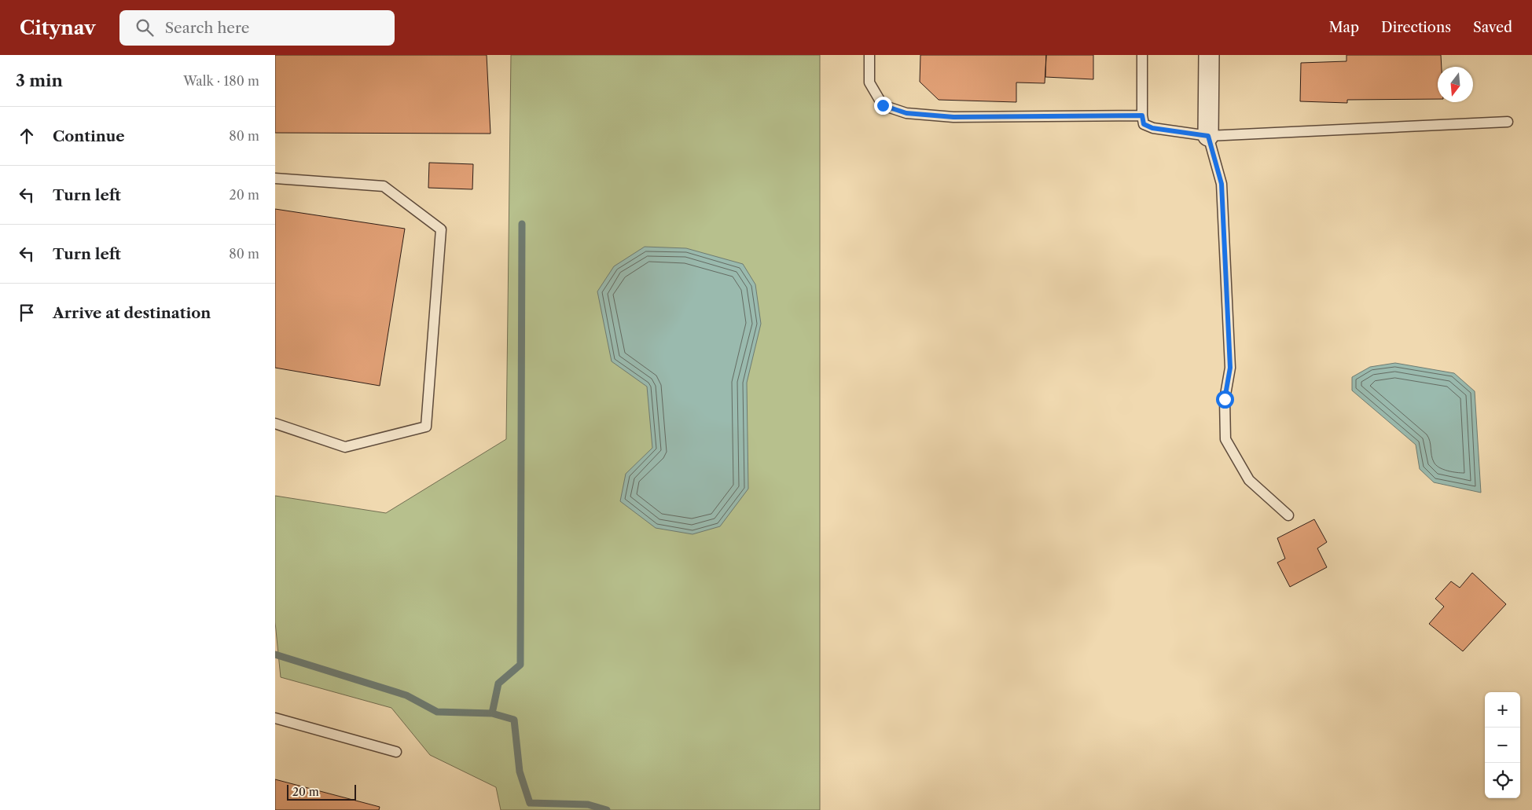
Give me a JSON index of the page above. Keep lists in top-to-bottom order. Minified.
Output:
{"scale_bar":"20 m","north":"bottom","page":{"header":"Citynav","search":"Search here","nav":["Map","Directions","Saved"],"heading":["3 min","Walk · 180 m"],"list":[["Continue","80 m"],["Turn left","20 m"],["Turn left","80 m"],"Arrive at destination"],"map_buttons":["+","−"],"scale":"20 m"}}
